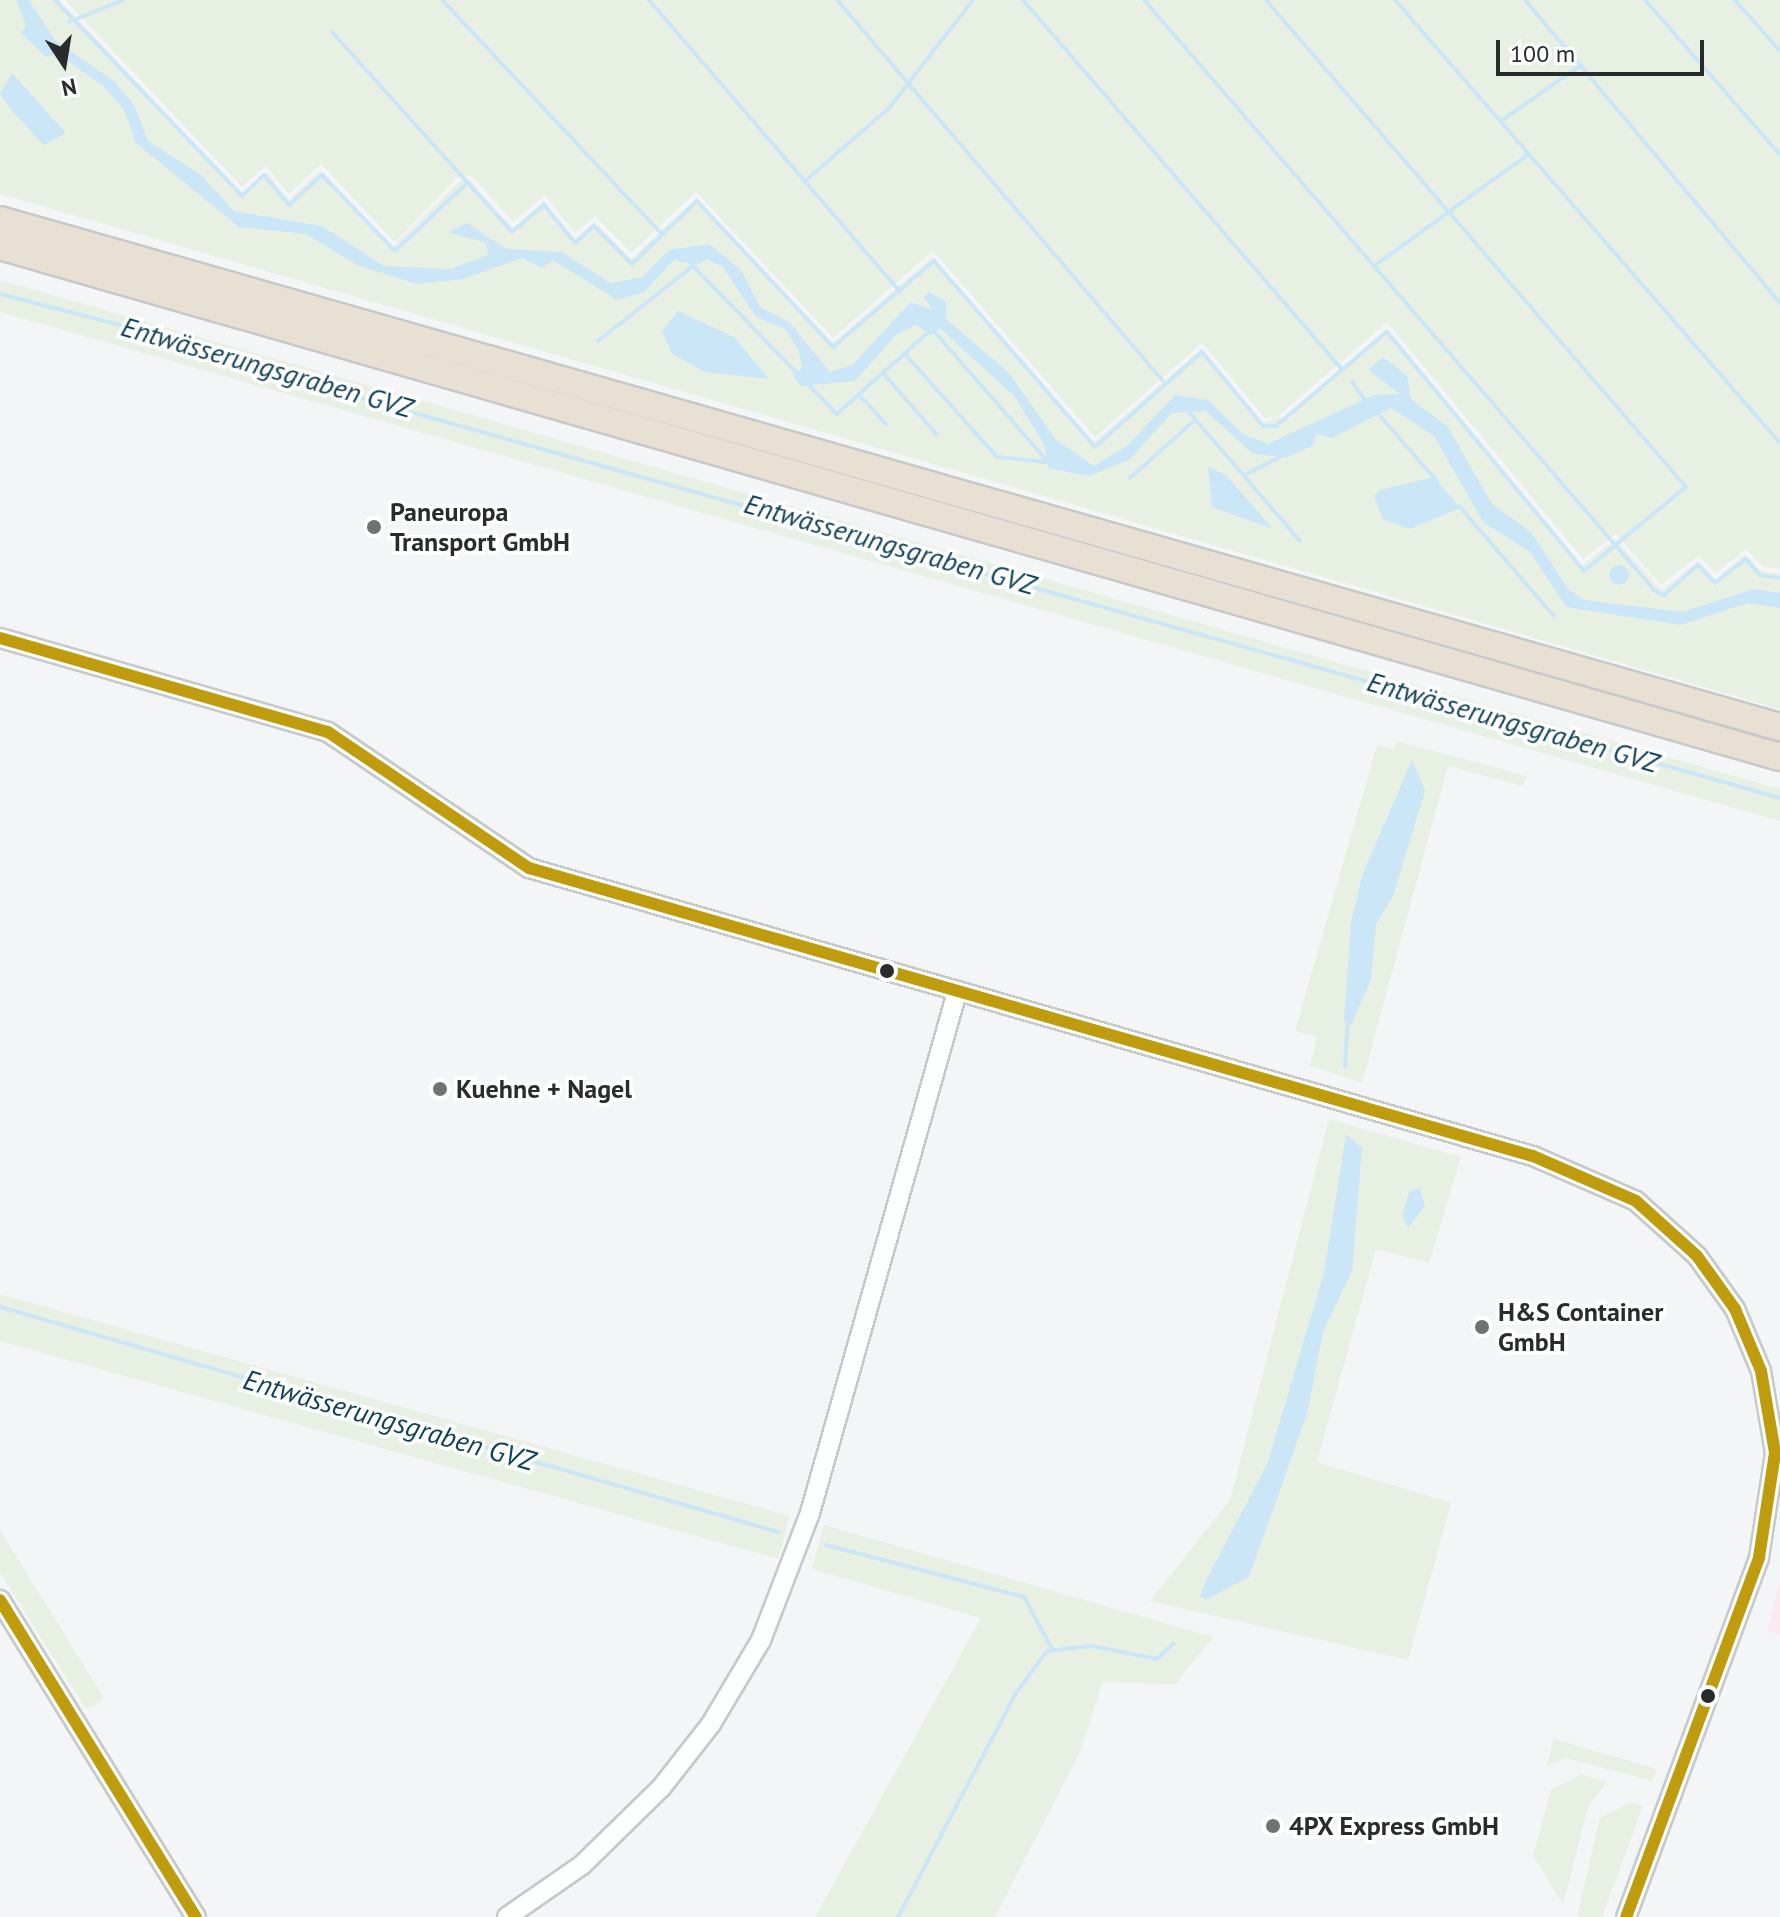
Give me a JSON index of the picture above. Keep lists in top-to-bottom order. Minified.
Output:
{"water":["Entwässerungsgraben GVZ"],"places":["Paneuropa Transport GmbH","Kuehne + Nagel","H&S Container GmbH","4PX Express GmbH"],"scale_bar":"100 m","north":"bottom"}
